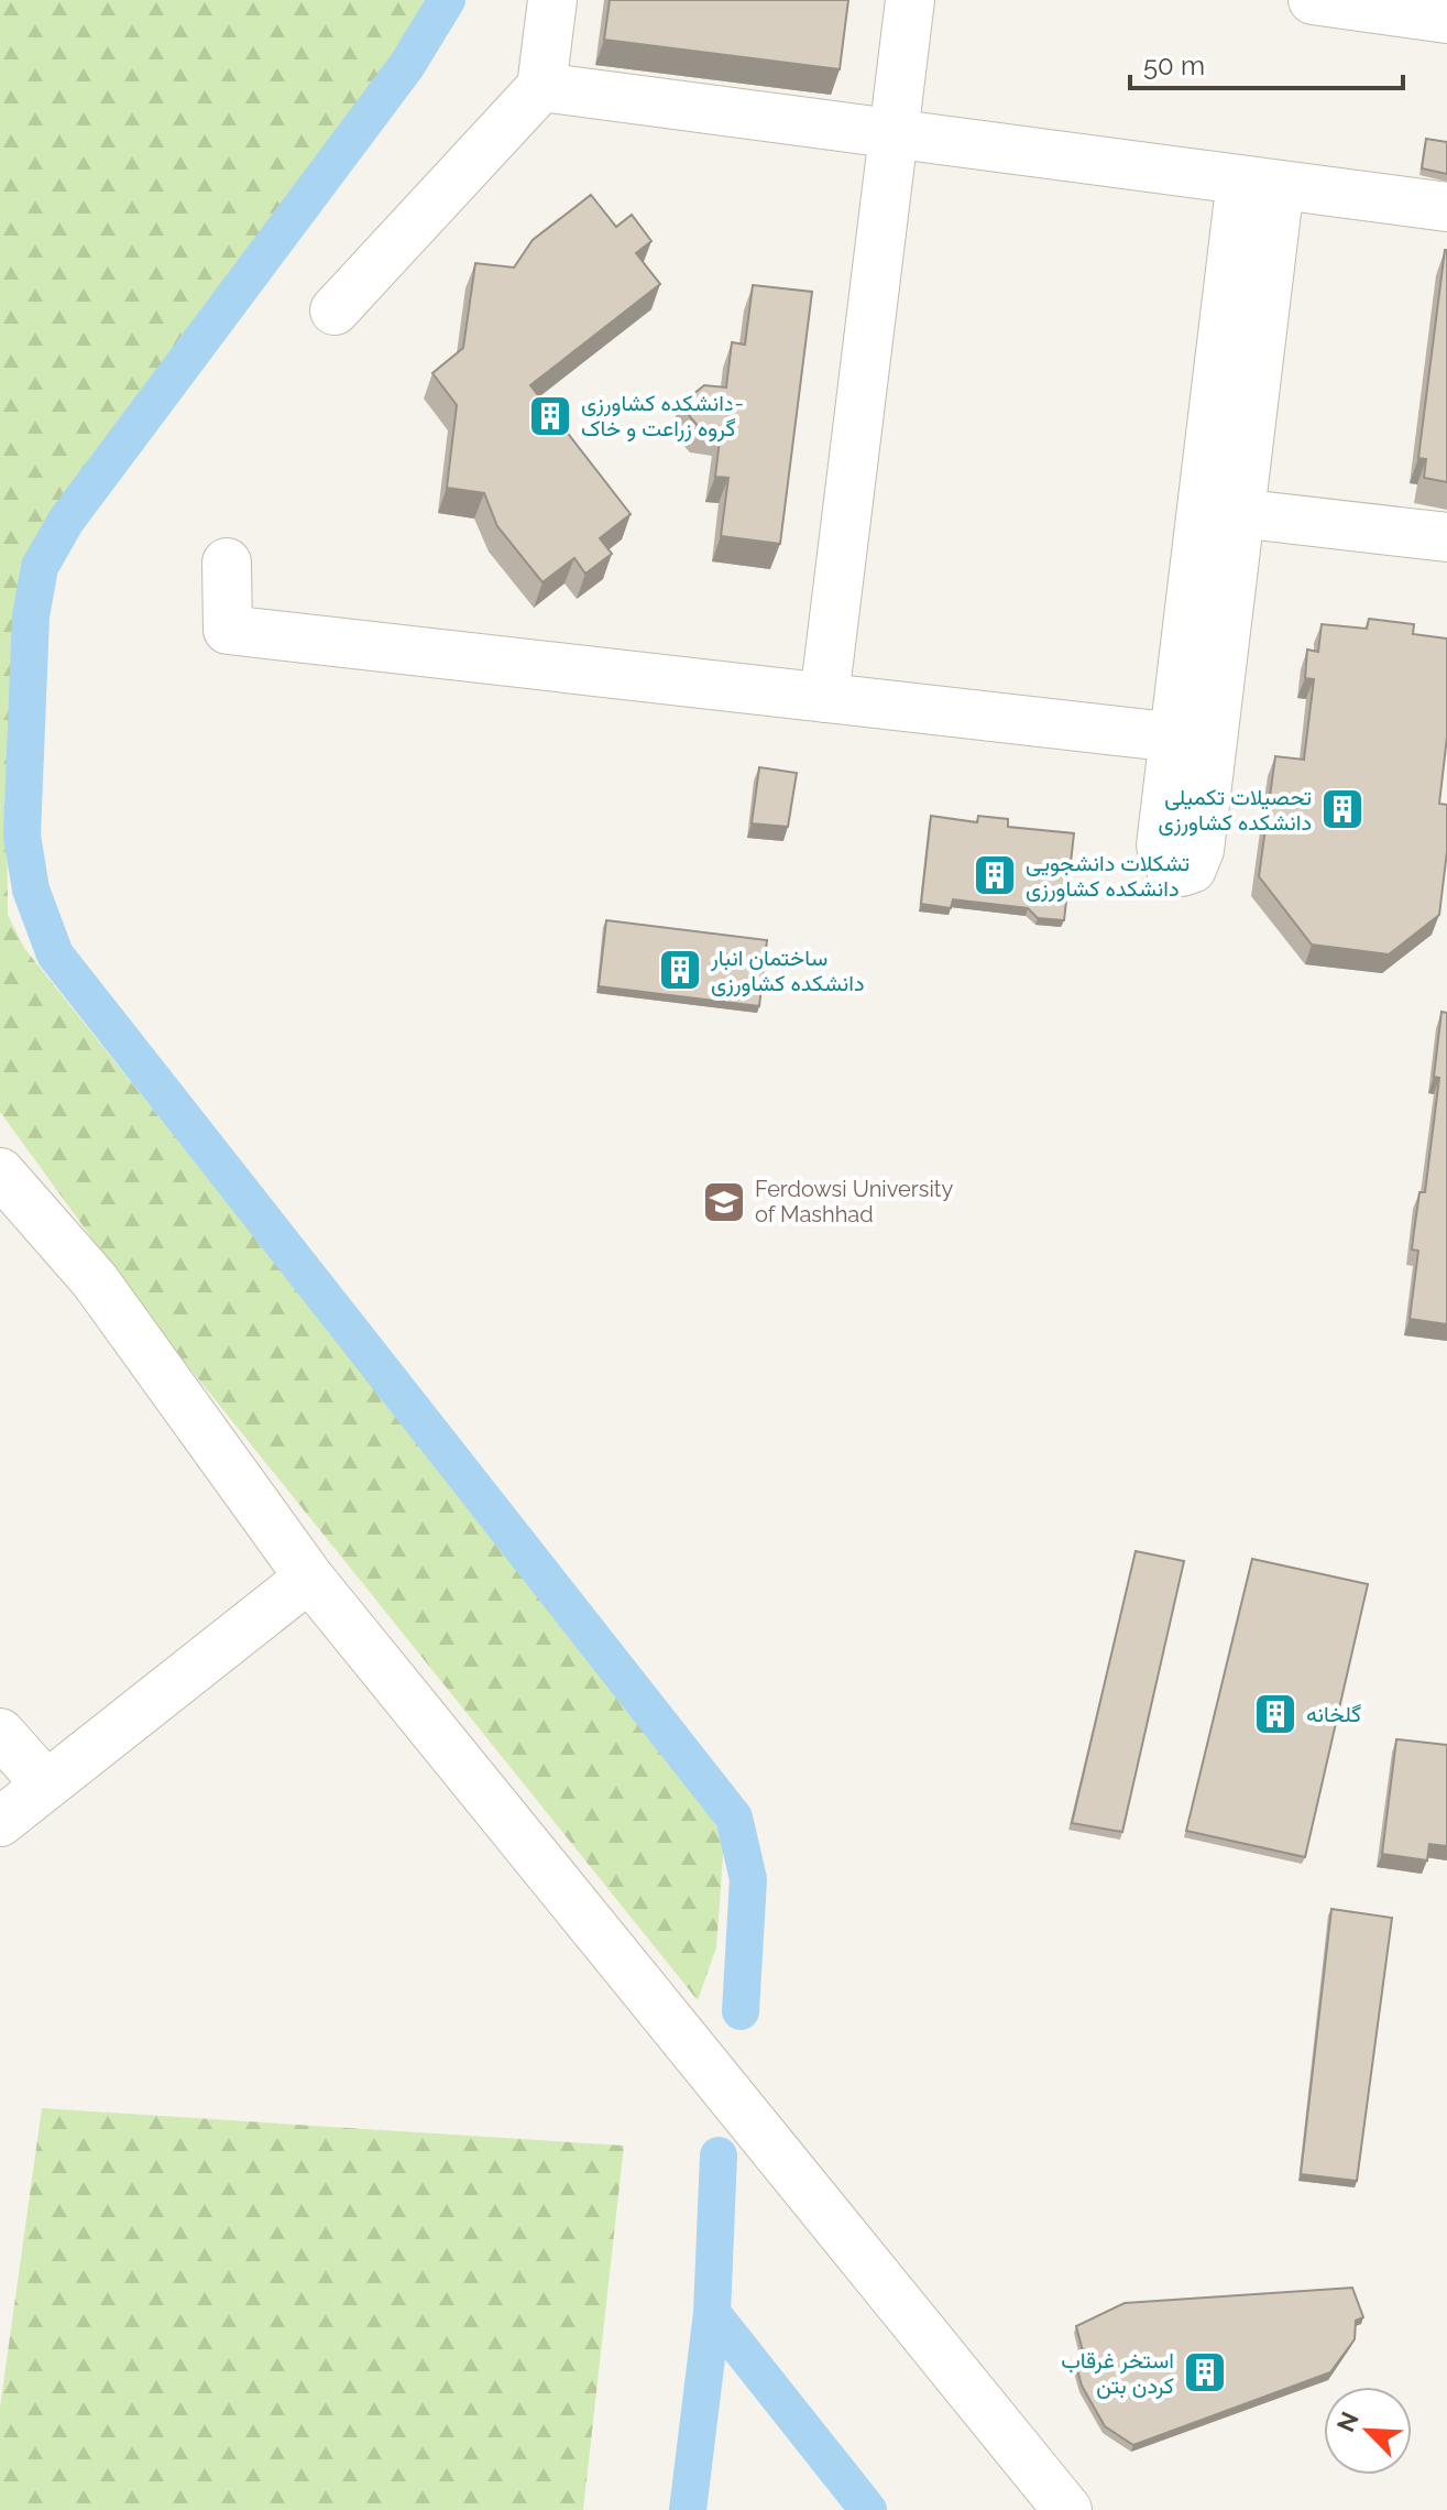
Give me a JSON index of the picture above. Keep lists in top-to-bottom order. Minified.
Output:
{"places":{"building":["دانشکده کشاورزی- گروه زراعت و خاک","تحصیلات تکمیلی دانشکده کشاورزی","تشکلات دانشجویی دانشکده کشاورزی","ساختمان انبار دانشکده کشاورزی","گلخانه","استخر غرقاب کردن بتن"],"school or university":["Ferdowsi University of Mashhad"]},"scale_bar":"50 m","north":"top left"}
